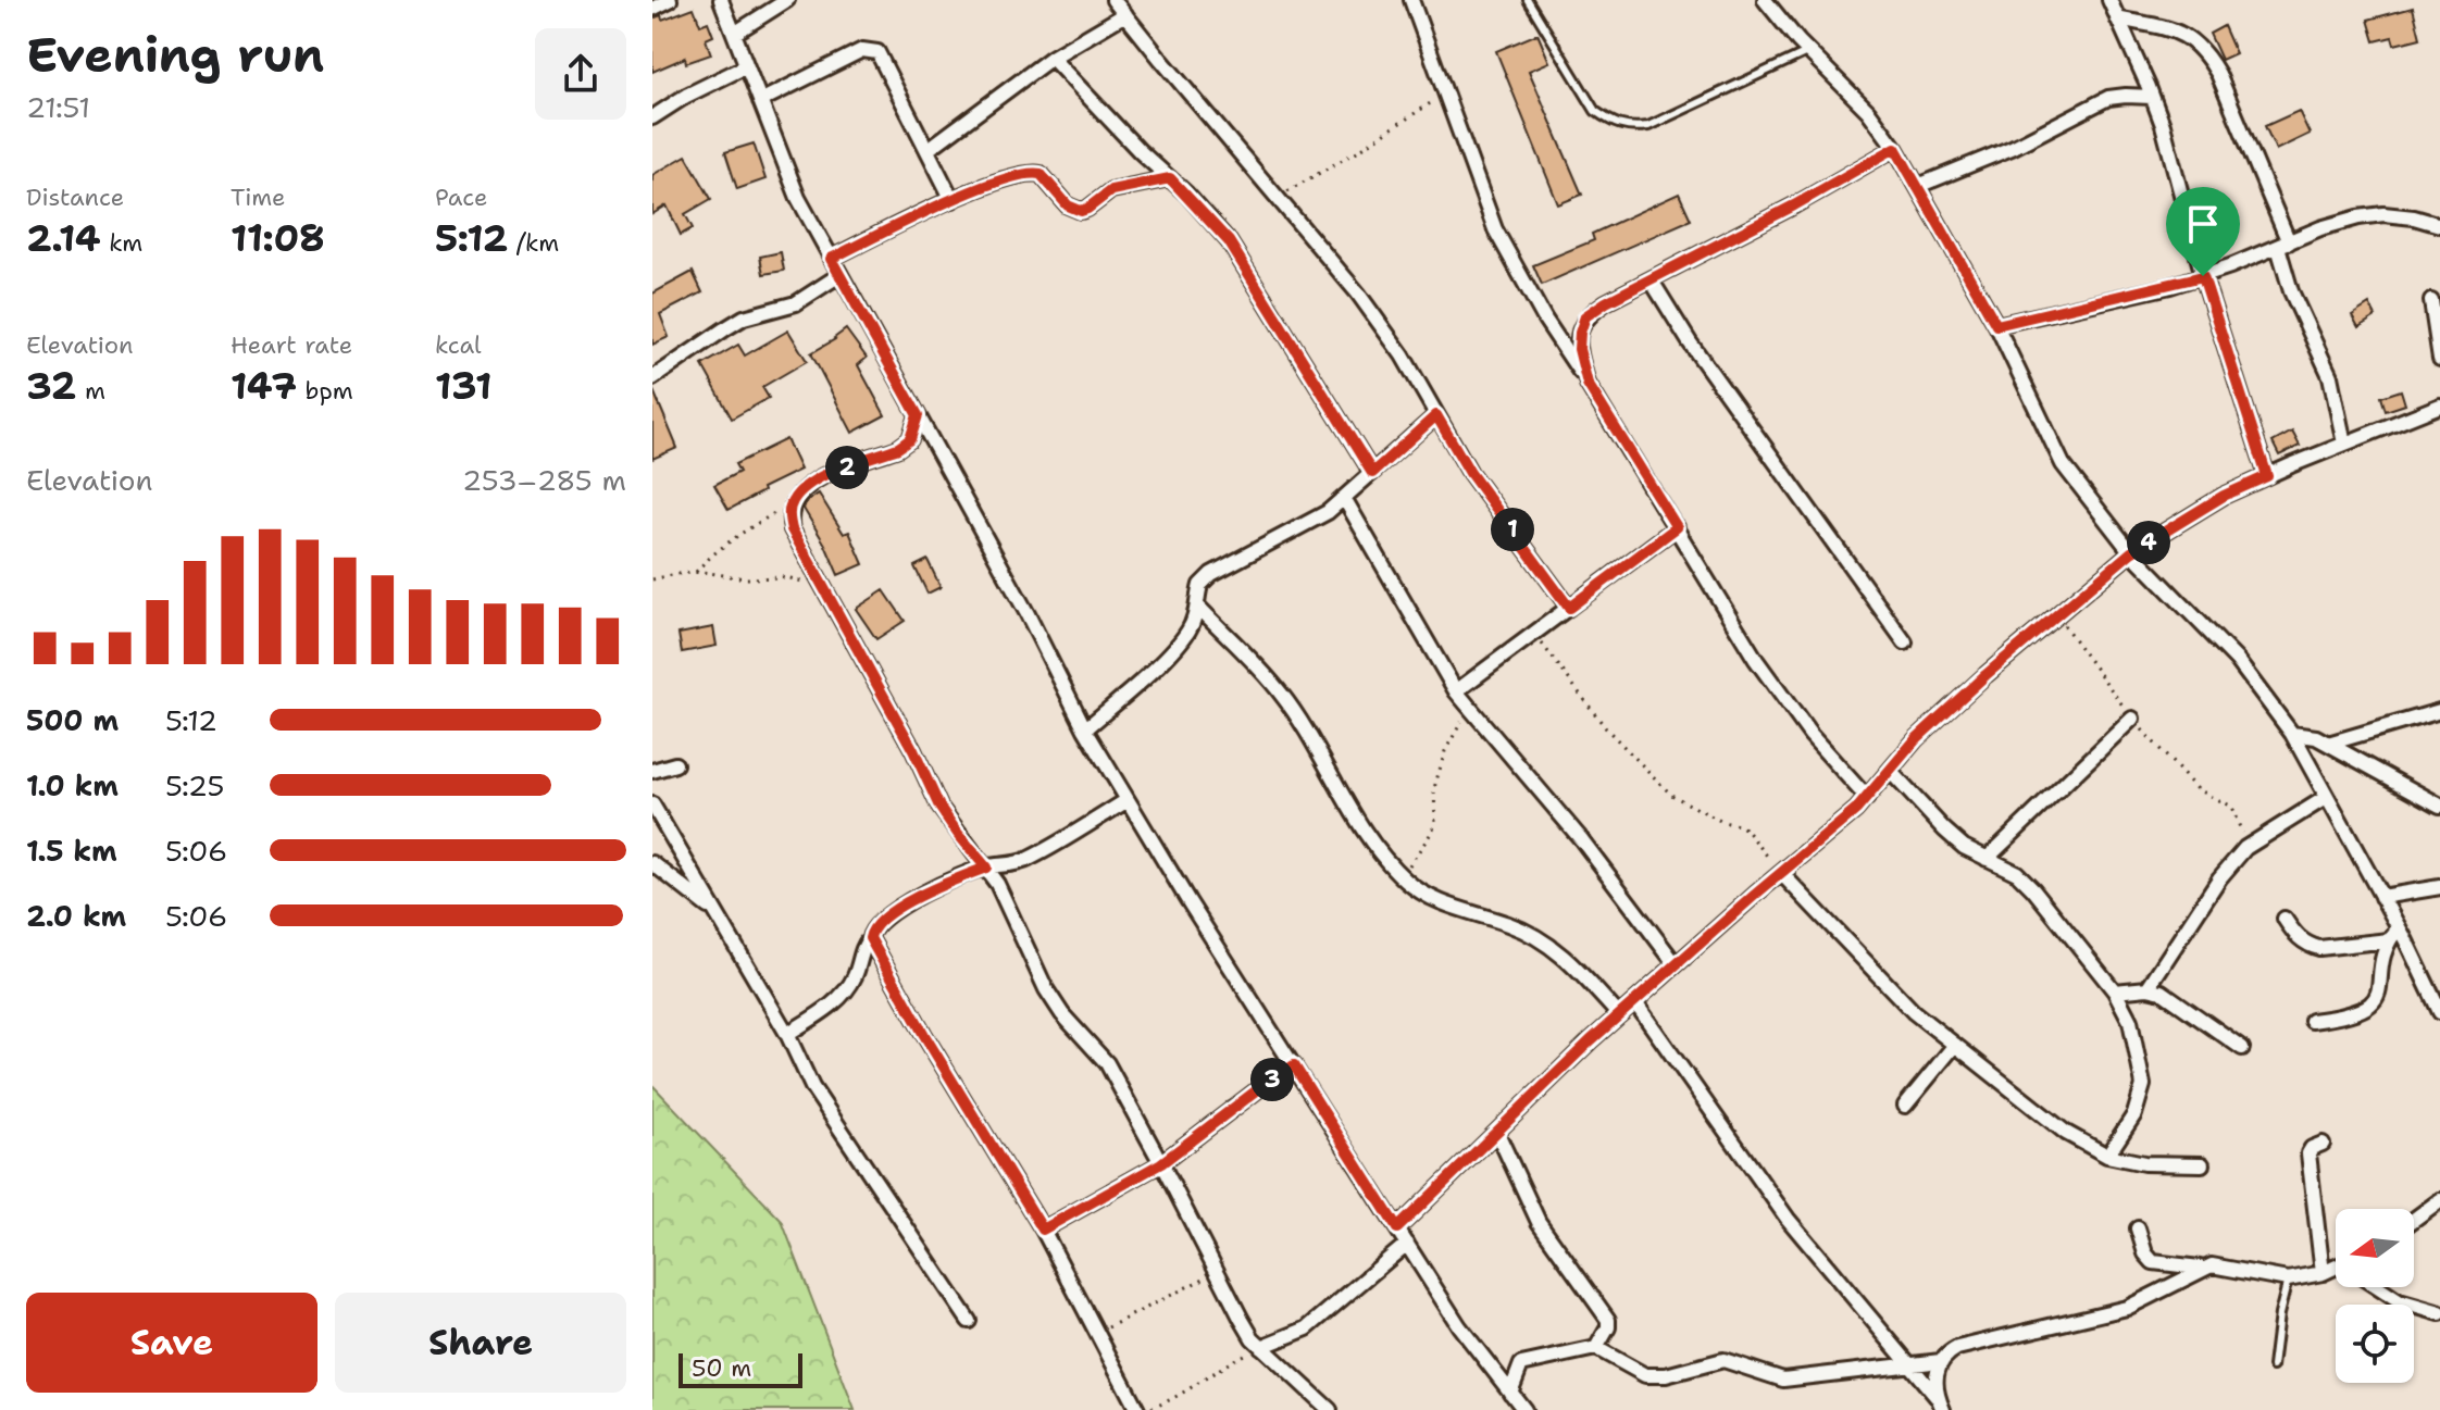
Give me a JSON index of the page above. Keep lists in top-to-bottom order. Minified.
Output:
{"scale_bar":"50 m","north":"left","page":{"heading":["Evening run","21:51"],"stats":[["Distance","2.14 km"],["Time","11:08"],["Pace","5:12 /km"],["Elevation","32 m"],["Heart rate","147 bpm"],["kcal","131"]],"chart":["Elevation","253–285 m"],"pins":["2","1","4","3"],"list":[{"name":"500 m","note":"5:12"},{"name":"1.0 km","note":"5:25"},{"name":"1.5 km","note":"5:06"},{"name":"2.0 km","note":"5:06"}],"buttons":["Save","Share"],"scale":"50 m"}}
